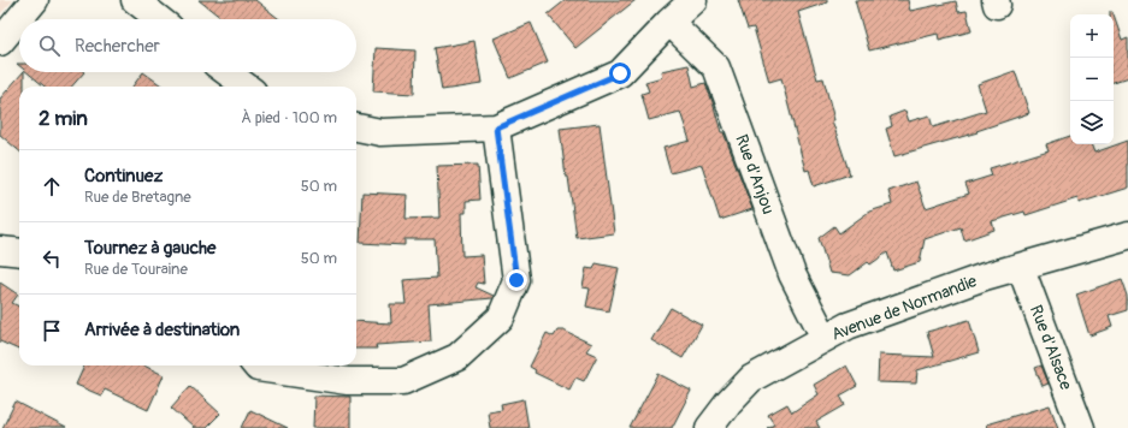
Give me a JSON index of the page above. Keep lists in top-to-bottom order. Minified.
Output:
{"streets":{"street":["Rue d'Anjou","Avenue de Normandie","Rue d'Alsace"]},"crossings":[["Rue d'Anjou","Avenue de Normandie"],["Avenue de Normandie","Rue d'Alsace"]],"page":{"map_buttons":["+","−"],"search":"Rechercher","heading":["2 min","À pied · 100 m"],"list":[["Continuez","Rue de Bretagne","50 m"],["Tournez à gauche","Rue de Touraine","50 m"],"Arrivée à destination"]}}
